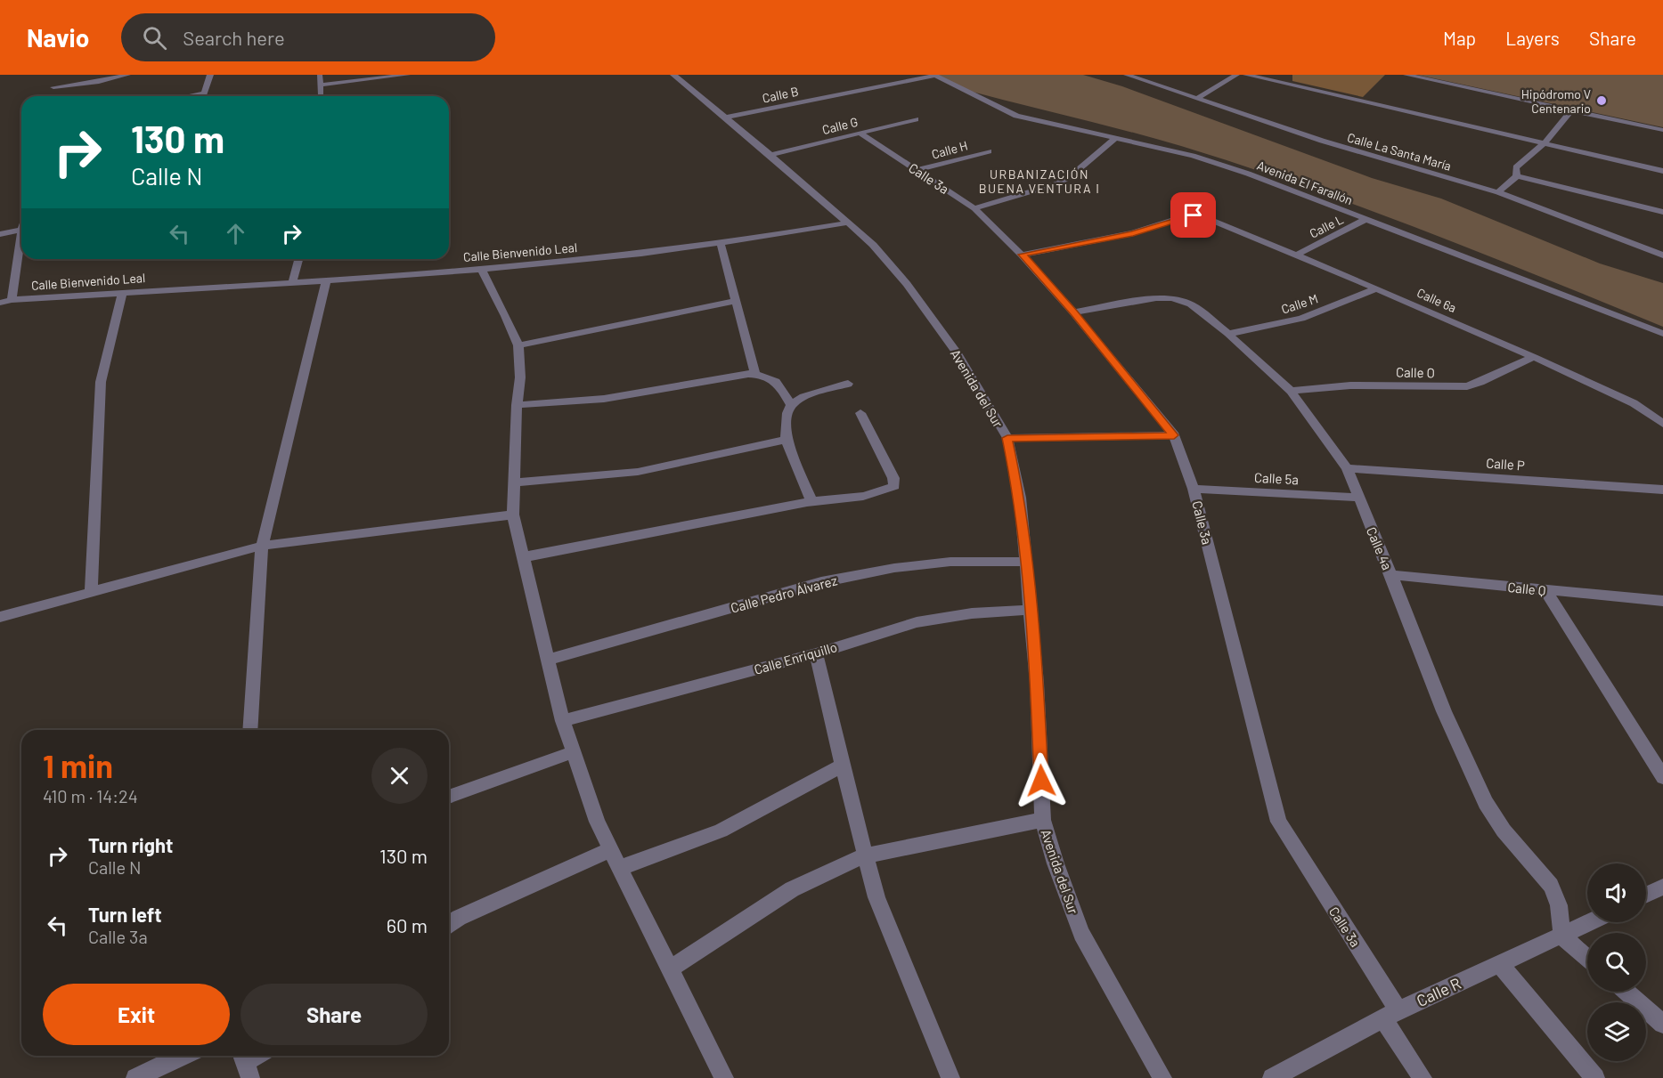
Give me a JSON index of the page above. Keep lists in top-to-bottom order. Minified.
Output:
{"streets":{"street":["Calle B","Calle G","Calle H","Calle La Santa María","Calle 3a","Avenida El Farallón","Calle L","Calle Bienvenido Leal","Calle 6a","Calle M","Calle O","Avenida del Sur","Calle P","Calle 5a","Calle 4a","Calle Q","Calle Pedro Álvarez","Calle Enriquillo","Calle R"]},"crossings":[["Calle B","Avenida El Farallón"],["Calle B","Avenida del Sur"],["Calle G","Calle 3a"],["Calle G","Avenida del Sur"],["Calle H","Calle 3a"],["Calle 3a","Calle 6a"],["Calle 3a","Calle 5a"],["Calle 3a","Calle 4a"],["Calle 3a","Calle R"],["Avenida El Farallón","Calle L"],["Calle L","Calle 6a"],["Calle Bienvenido Leal","Avenida del Sur"],["Calle 6a","Calle M"],["Calle 6a","Calle O"],["Calle M","Calle 4a"],["Calle O","Calle 4a"],["Avenida del Sur","Calle Pedro Álvarez"],["Avenida del Sur","Calle Enriquillo"],["Calle P","Calle 4a"],["Calle 5a","Calle 4a"],["Calle 4a","Calle Q"],["Calle 4a","Calle R"]],"districts":["URBANIZACIÓN BUENA VENTURA I"],"places":["Hipódromo V Centenario"],"page":{"header":"Navio","search":"Search here","nav":["Map","Layers","Share"],"turn":["130 m","Calle N"],"heading":["1 min","410 m · 14:24"],"list":[{"name":"Turn right","note":"Calle N","value":"130 m"},{"name":"Turn left","note":"Calle 3a","value":"60 m"}],"buttons":["Exit","Share"]}}
